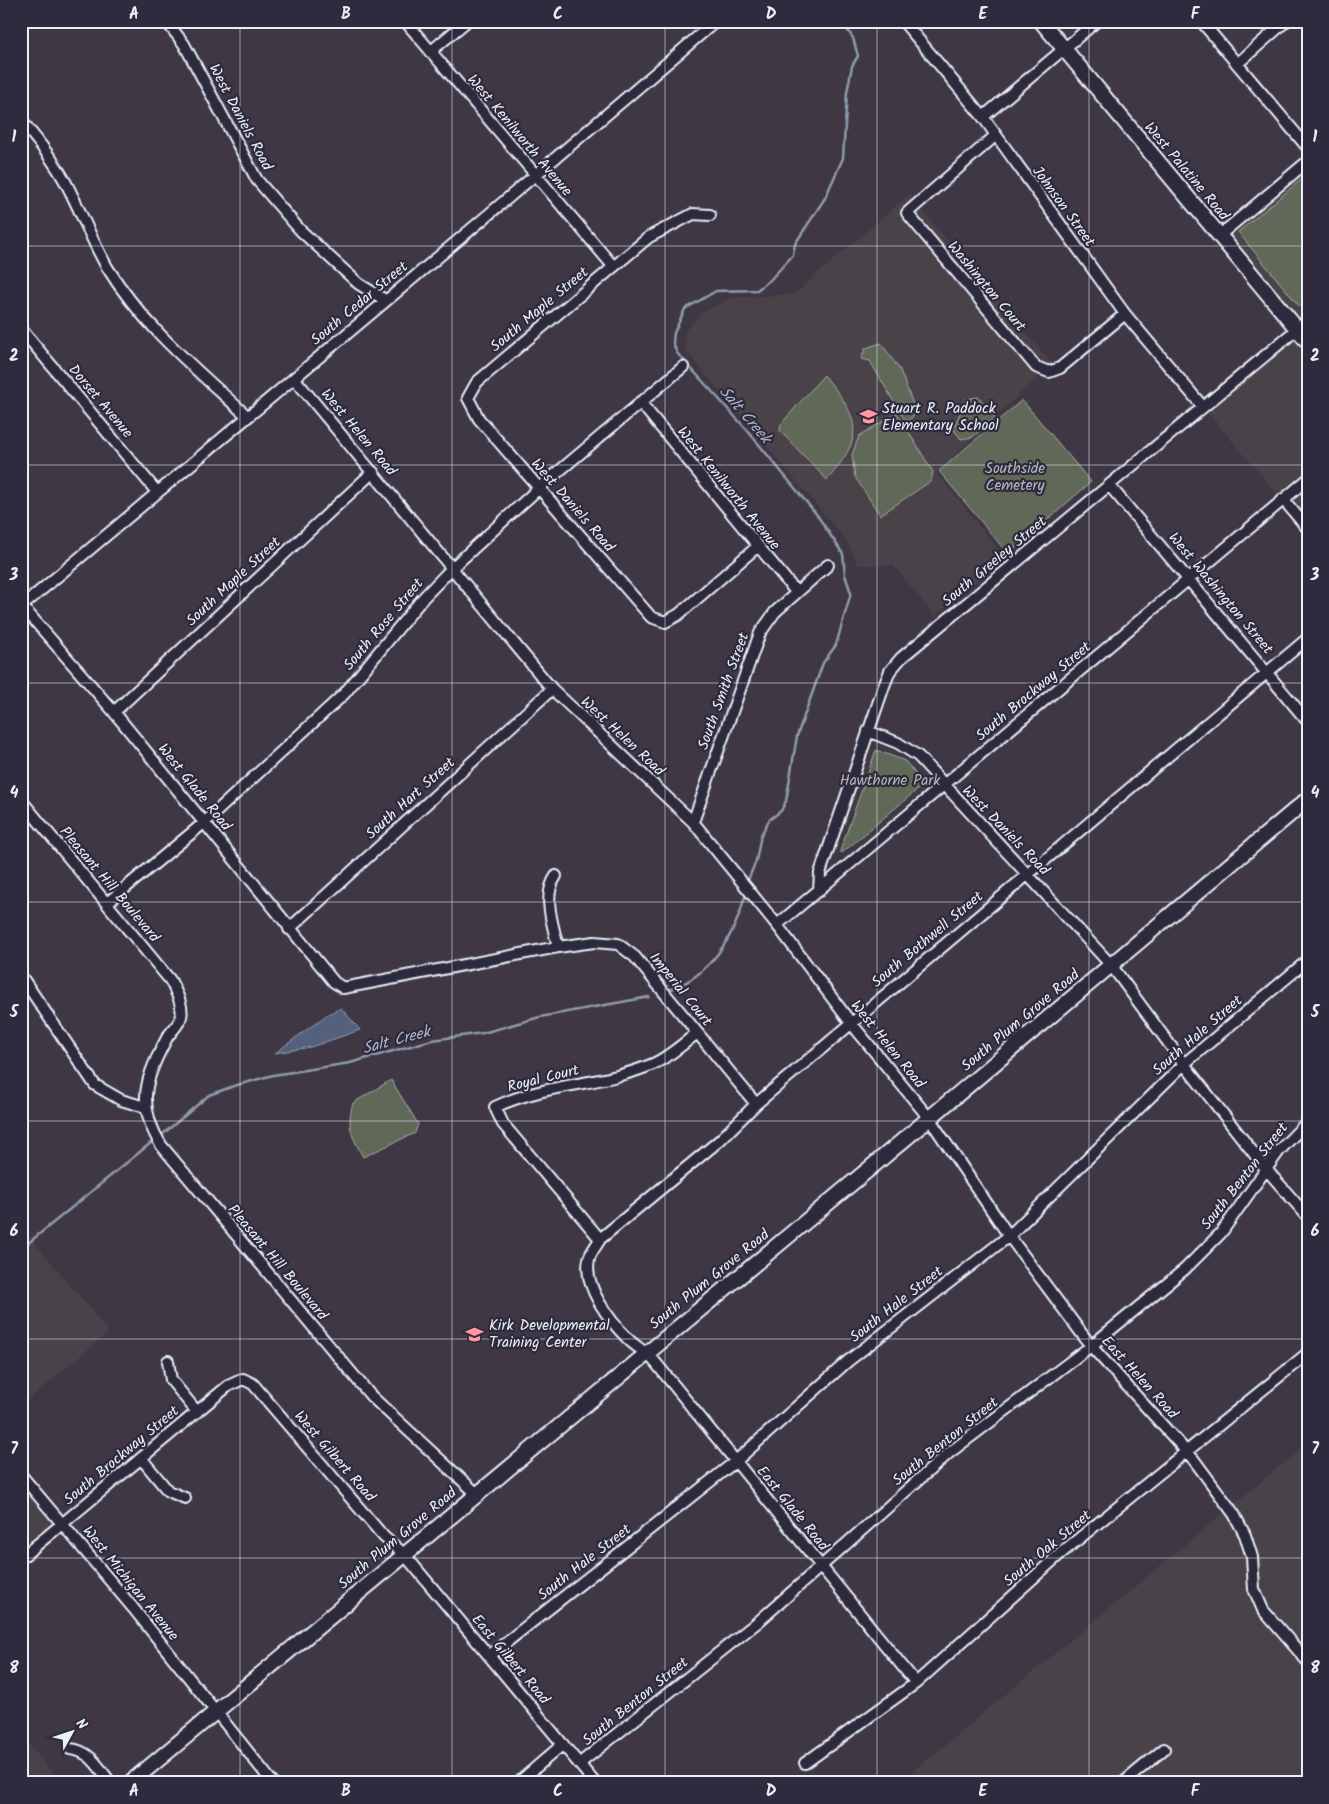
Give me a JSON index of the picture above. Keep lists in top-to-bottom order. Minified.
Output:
{"streets":{"main road":["West Palatine Road","South Plum Grove Road"],"street":["West Daniels Road","West Kenilworth Avenue","Johnson Street","Washington Court","South Cedar Street","South Maple Street","Dorset Avenue","West Helen Road","South Greeley Street","West Washington Street","South Rose Street","South Smith Street","South Brockway Street","West Glade Road","South Hart Street","Pleasant Hill Boulevard","South Bothwell Street","Imperial Court","South Hale Street","Royal Court","South Benton Street","East Helen Road","West Gilbert Road","East Glade Road","South Oak Street","West Michigan Avenue","East Gilbert Road"]},"crossings":[["West Daniels Road","West Kenilworth Avenue"],["West Daniels Road","South Cedar Street"],["West Daniels Road","South Maple Street"],["West Daniels Road","South Greeley Street"],["West Daniels Road","South Rose Street"],["West Daniels Road","South Brockway Street"],["West Daniels Road","South Bothwell Street"],["West Daniels Road","South Plum Grove Road"],["West Daniels Road","South Hale Street"],["West Daniels Road","South Benton Street"],["West Kenilworth Avenue","South Cedar Street"],["West Kenilworth Avenue","South Maple Street"],["West Kenilworth Avenue","South Rose Street"],["West Kenilworth Avenue","South Smith Street"],["West Palatine Road","South Greeley Street"],["Johnson Street","Washington Court"],["Johnson Street","South Greeley Street"],["South Cedar Street","Dorset Avenue"],["South Cedar Street","West Helen Road"],["South Cedar Street","West Glade Road"],["South Maple Street","West Helen Road"],["South Maple Street","West Glade Road"],["West Helen Road","South Rose Street"],["West Helen Road","South Smith Street"],["West Helen Road","South Brockway Street"],["West Helen Road","South Hart Street"],["West Helen Road","South Bothwell Street"],["West Helen Road","South Plum Grove Road"],["West Helen Road","East Helen Road"],["South Greeley Street","West Washington Street"],["South Greeley Street","South Brockway Street"],["West Washington Street","South Brockway Street"],["West Washington Street","South Bothwell Street"],["South Rose Street","West Glade Road"],["South Rose Street","Pleasant Hill Boulevard"],["South Brockway Street","West Gilbert Road"],["South Brockway Street","West Michigan Avenue"],["West Glade Road","South Hart Street"],["West Glade Road","Imperial Court"],["Pleasant Hill Boulevard","South Plum Grove Road"],["South Bothwell Street","Imperial Court"],["South Bothwell Street","South Plum Grove Road"],["South Bothwell Street","Royal Court"],["South Bothwell Street","East Glade Road"],["Imperial Court","Royal Court"],["South Plum Grove Road","East Helen Road"],["South Plum Grove Road","West Gilbert Road"],["South Plum Grove Road","East Glade Road"],["South Plum Grove Road","West Michigan Avenue"],["South Plum Grove Road","East Gilbert Road"],["South Hale Street","East Helen Road"],["South Hale Street","East Glade Road"],["South Hale Street","East Gilbert Road"],["South Benton Street","East Helen Road"],["South Benton Street","East Glade Road"],["South Benton Street","East Gilbert Road"],["East Helen Road","South Oak Street"],["West Gilbert Road","East Gilbert Road"],["East Glade Road","South Oak Street"]],"water":["Salt Creek"],"parks":["Southside Cemetery","Hawthorne Park"],"places":{"school or university":["Stuart R. Paddock Elementary School","Kirk Developmental Training Center"]},"north":"top right","grid":{"columns":["A","B","C","D","E","F"],"rows":["1","2","3","4","5","6","7","8"]}}
